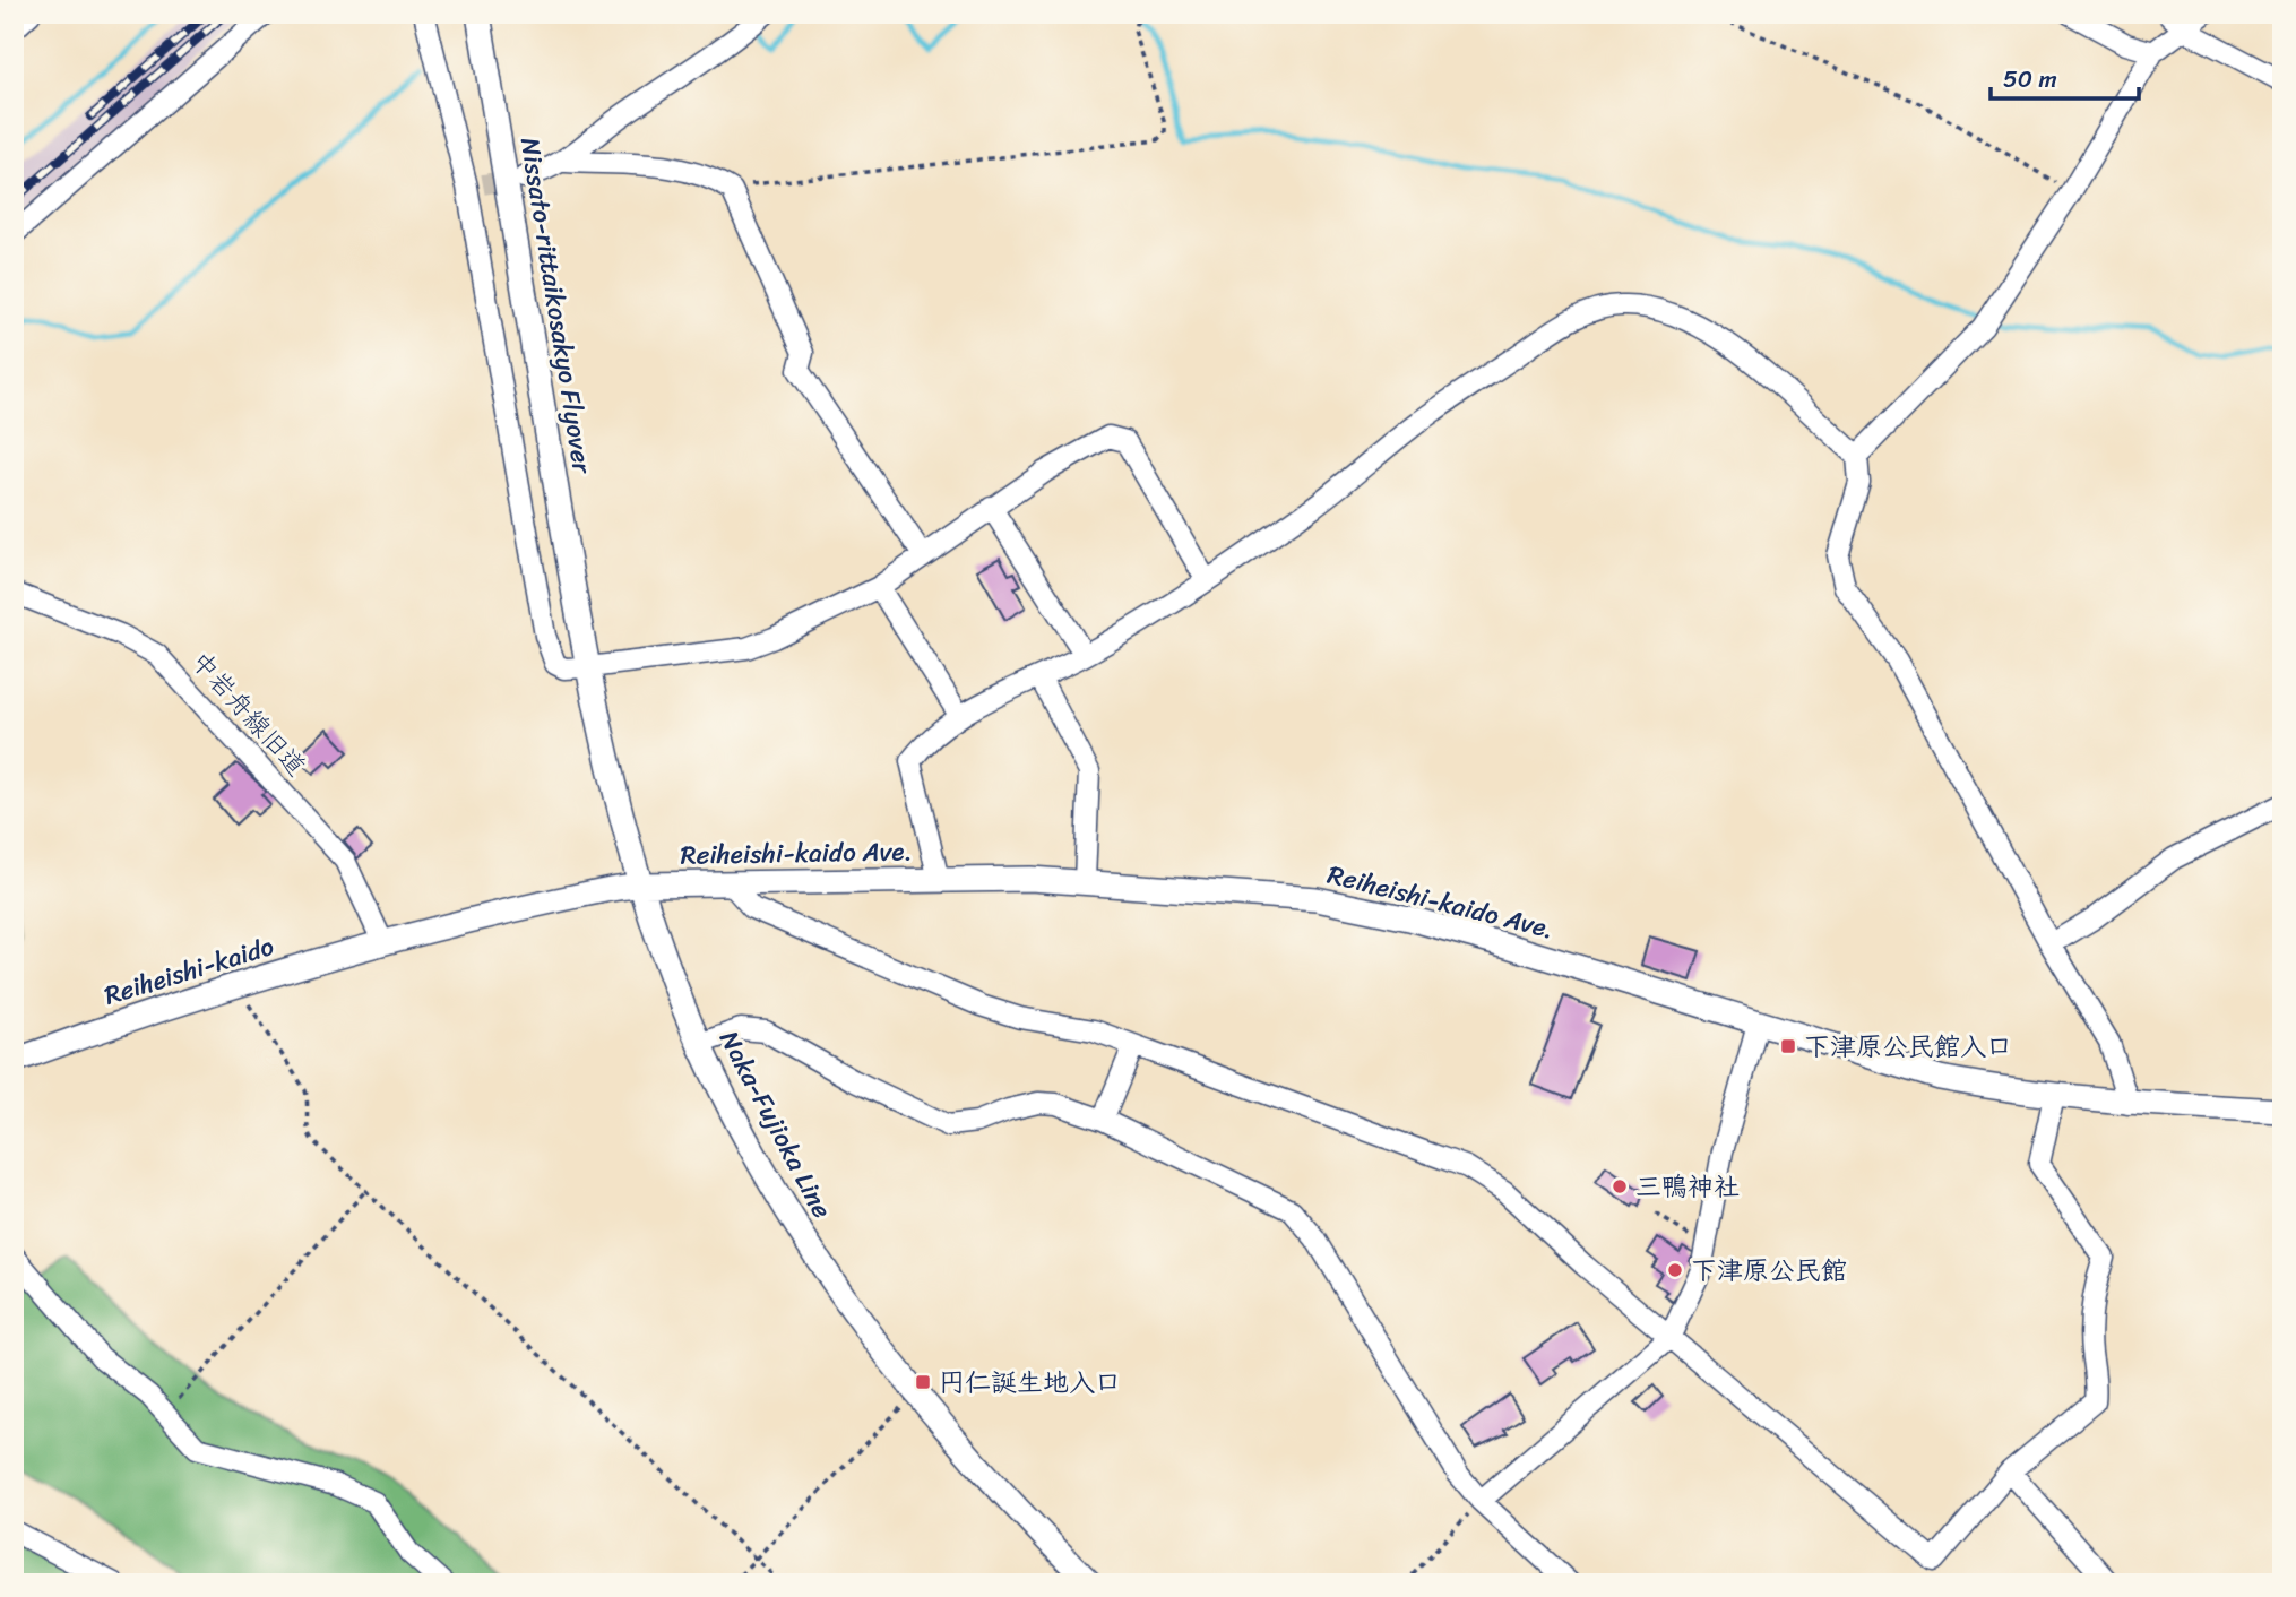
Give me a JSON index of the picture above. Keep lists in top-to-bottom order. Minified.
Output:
{"streets":{"main road":["Nissato-rittaikosakyo Flyover","Reiheishi-kaido Ave.","Reiheishi-kaido","Naka-Fujioka Line"],"street":["中岩舟線旧道"]},"crossings":[["Nissato-rittaikosakyo Flyover","Naka-Fujioka Line"],["中岩舟線旧道","Reiheishi-kaido Ave."],["中岩舟線旧道","Reiheishi-kaido"],["Reiheishi-kaido Ave.","Reiheishi-kaido"],["Reiheishi-kaido Ave.","Naka-Fujioka Line"]],"places":{"transit":["下津原公民館入口","円仁誕生地入口"],"other":["三鴨神社","下津原公民館"]},"scale_bar":"50 m"}
